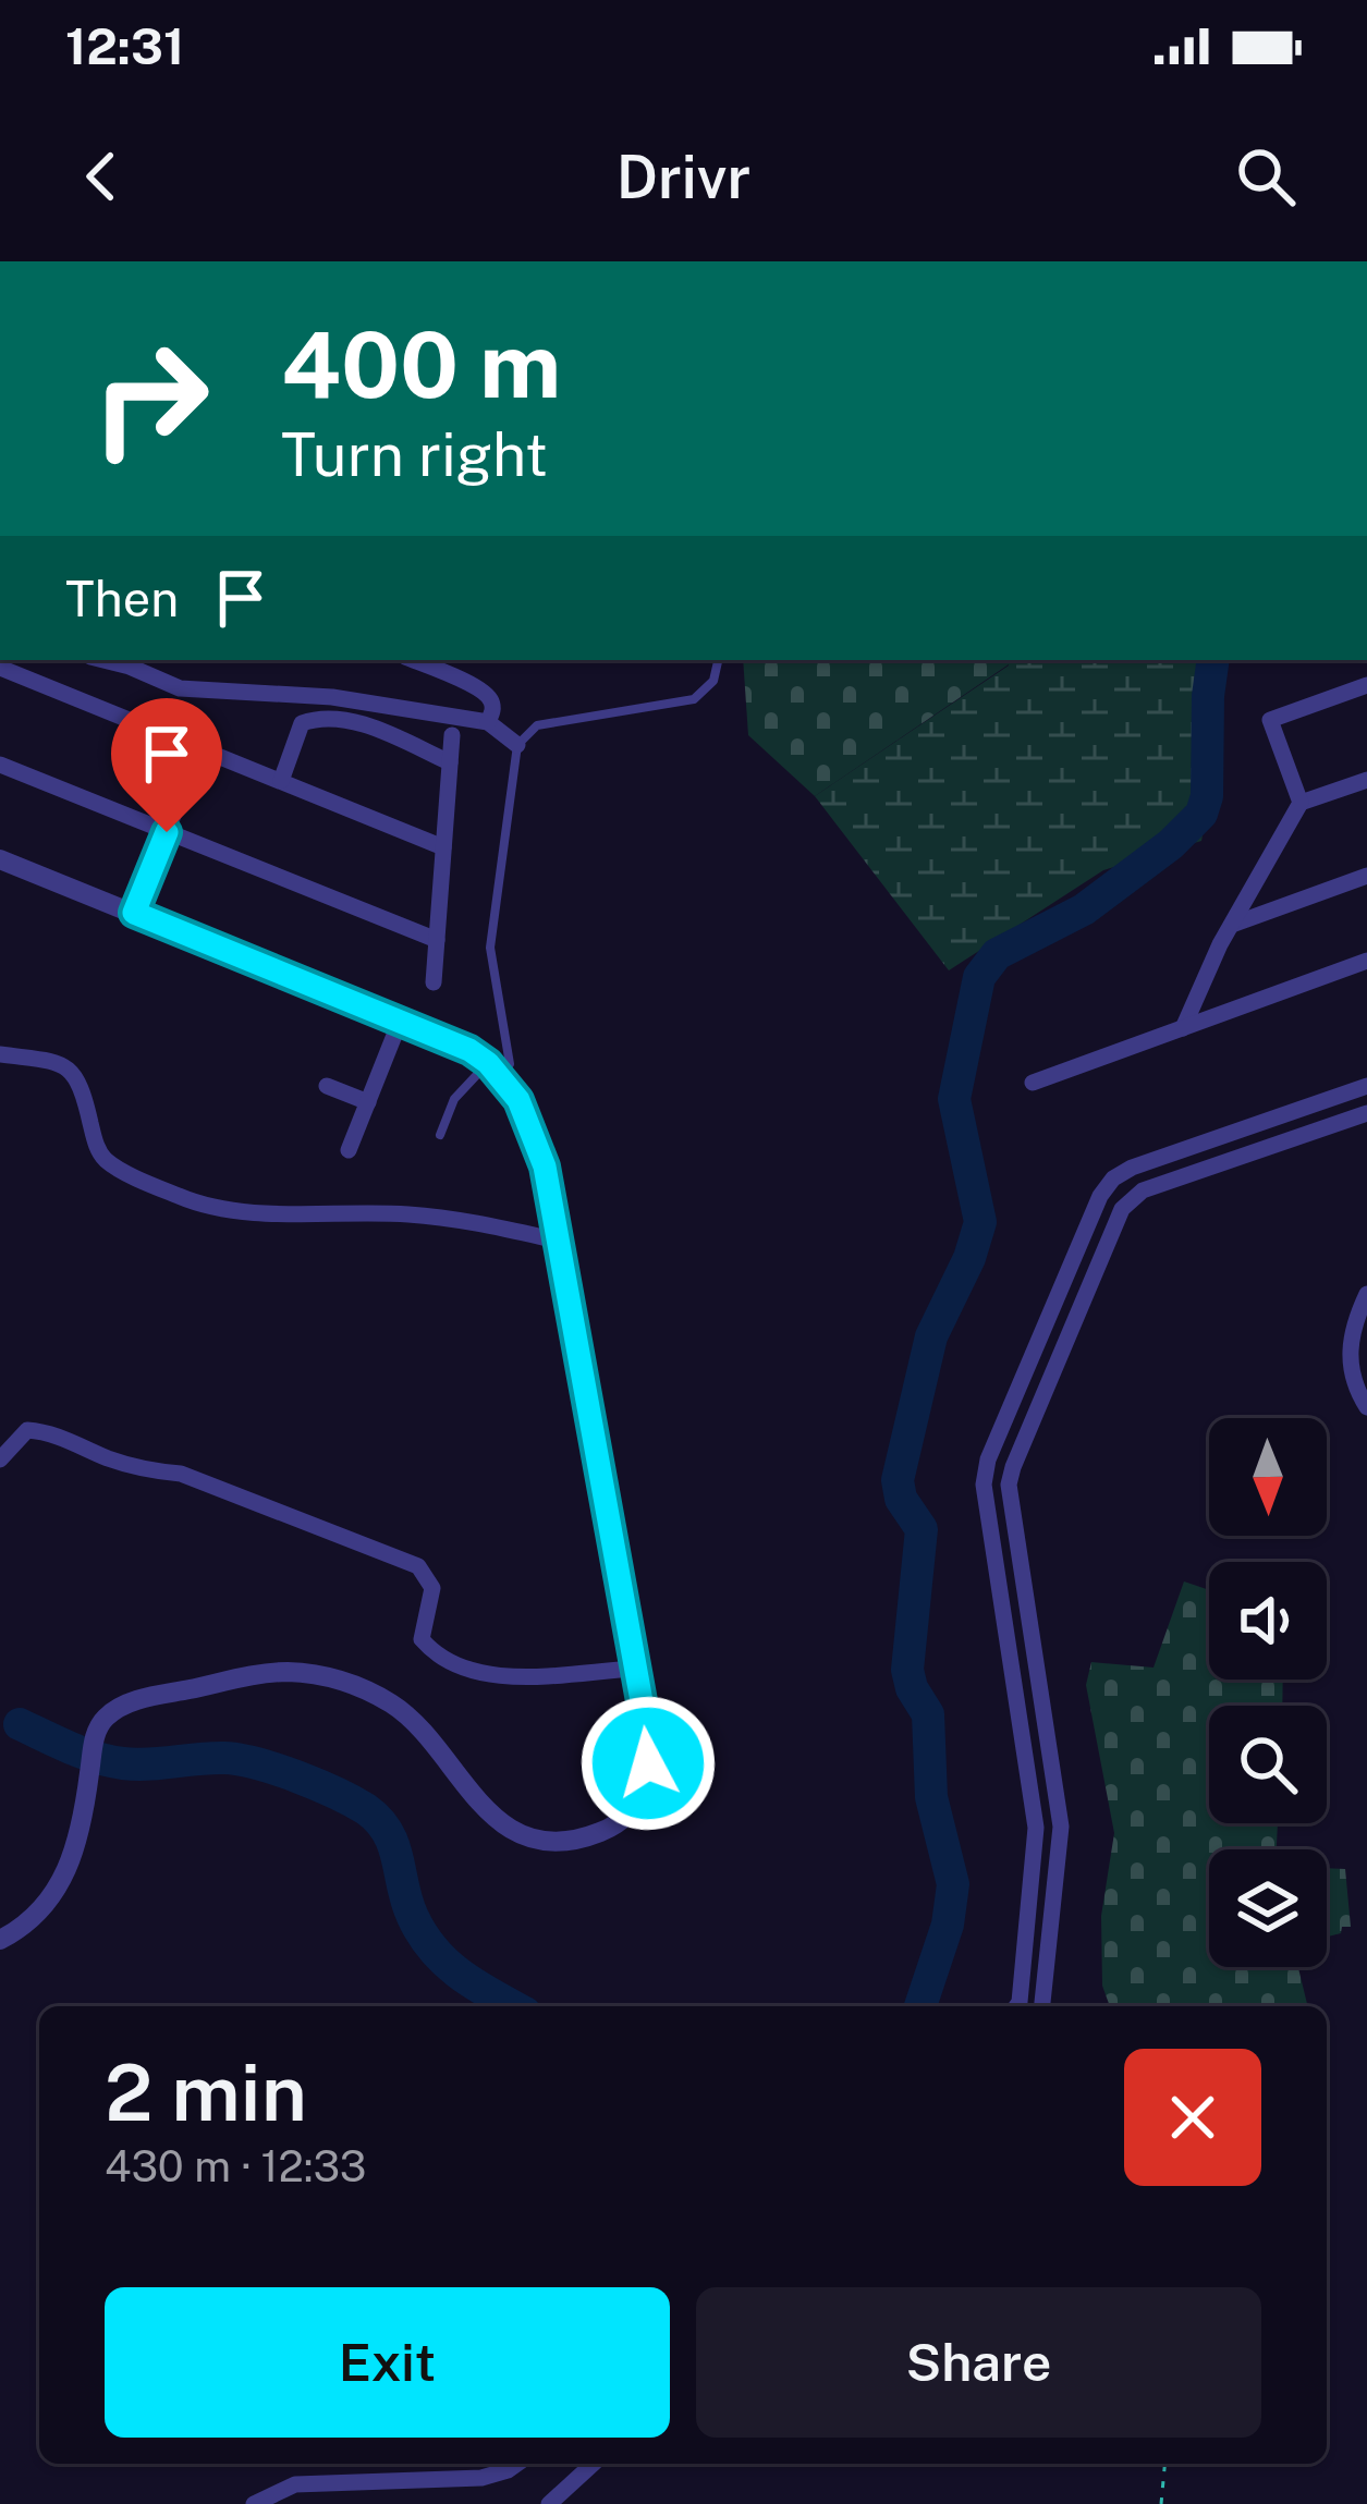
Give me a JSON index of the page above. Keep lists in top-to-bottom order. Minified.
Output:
{"north":"bottom","page":{"status":"12:31","header":"Drivr","turn":["400 m","Turn right"],"then":"Then","heading":["2 min","430 m · 12:33"],"buttons":["Exit","Share"]}}
